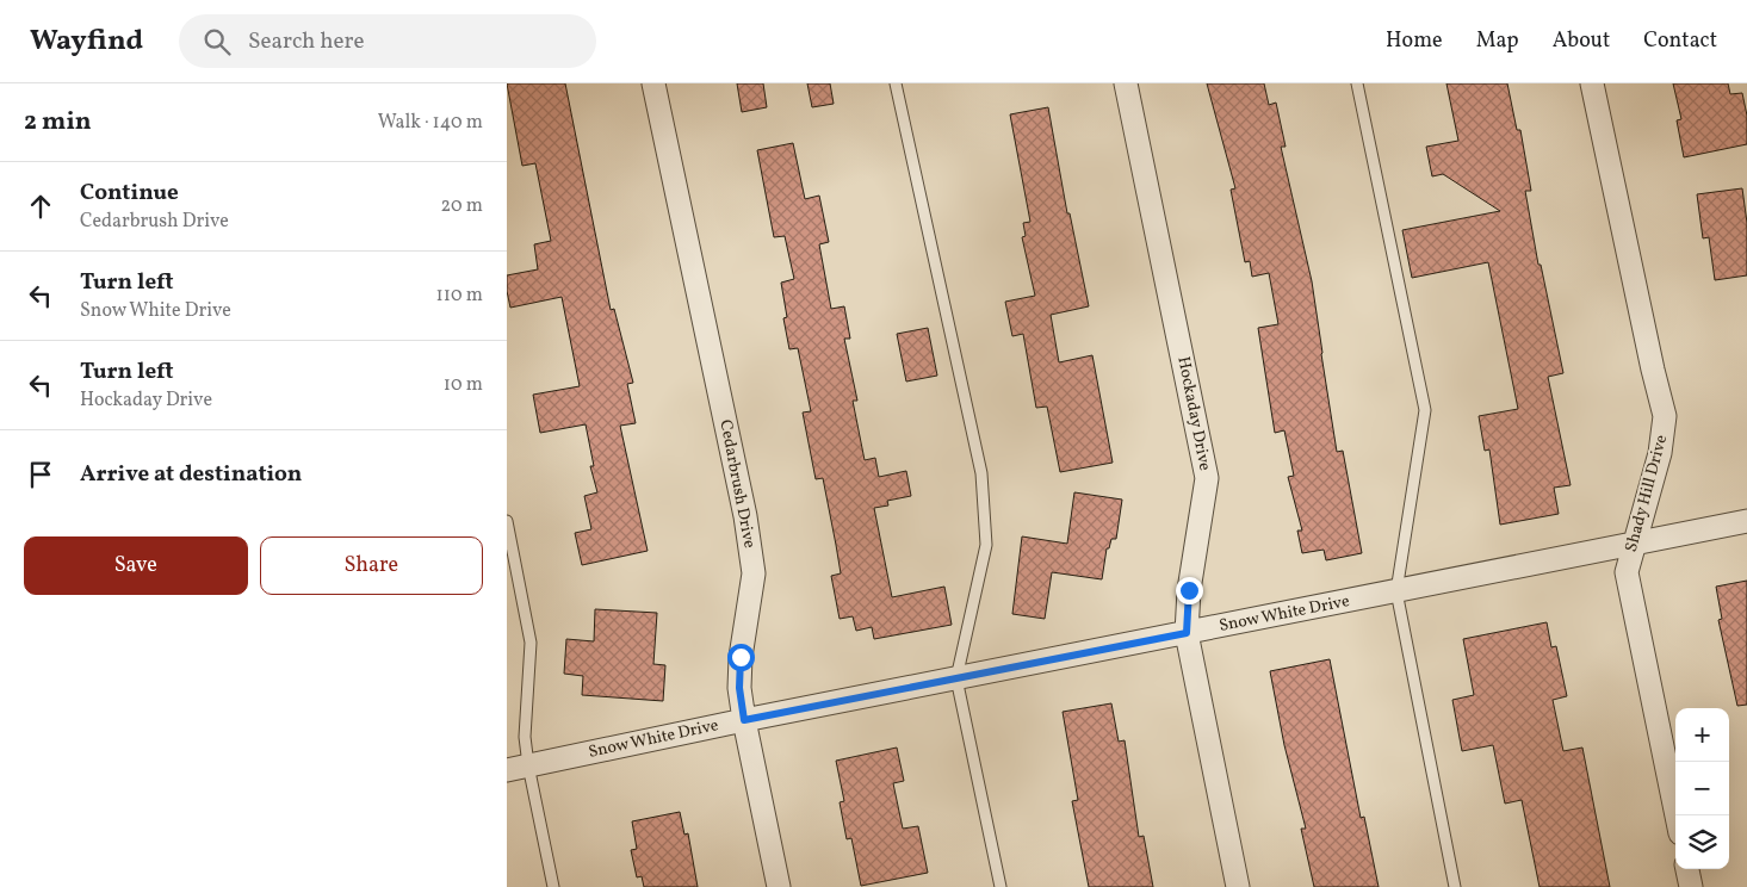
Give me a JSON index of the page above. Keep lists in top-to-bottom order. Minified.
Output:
{"streets":{"street":["Hockaday Drive","Cedarbrush Drive","Shady Hill Drive","Snow White Drive"]},"crossings":[["Hockaday Drive","Snow White Drive"],["Cedarbrush Drive","Snow White Drive"],["Shady Hill Drive","Snow White Drive"]],"page":{"header":"Wayfind","search":"Search here","nav":["Home","Map","About","Contact"],"heading":["2 min","Walk · 140 m"],"list":[["Continue","Cedarbrush Drive","20 m"],["Turn left","Snow White Drive","110 m"],["Turn left","Hockaday Drive","10 m"],"Arrive at destination"],"buttons":["Save","Share"],"map_buttons":["+","−"]}}
